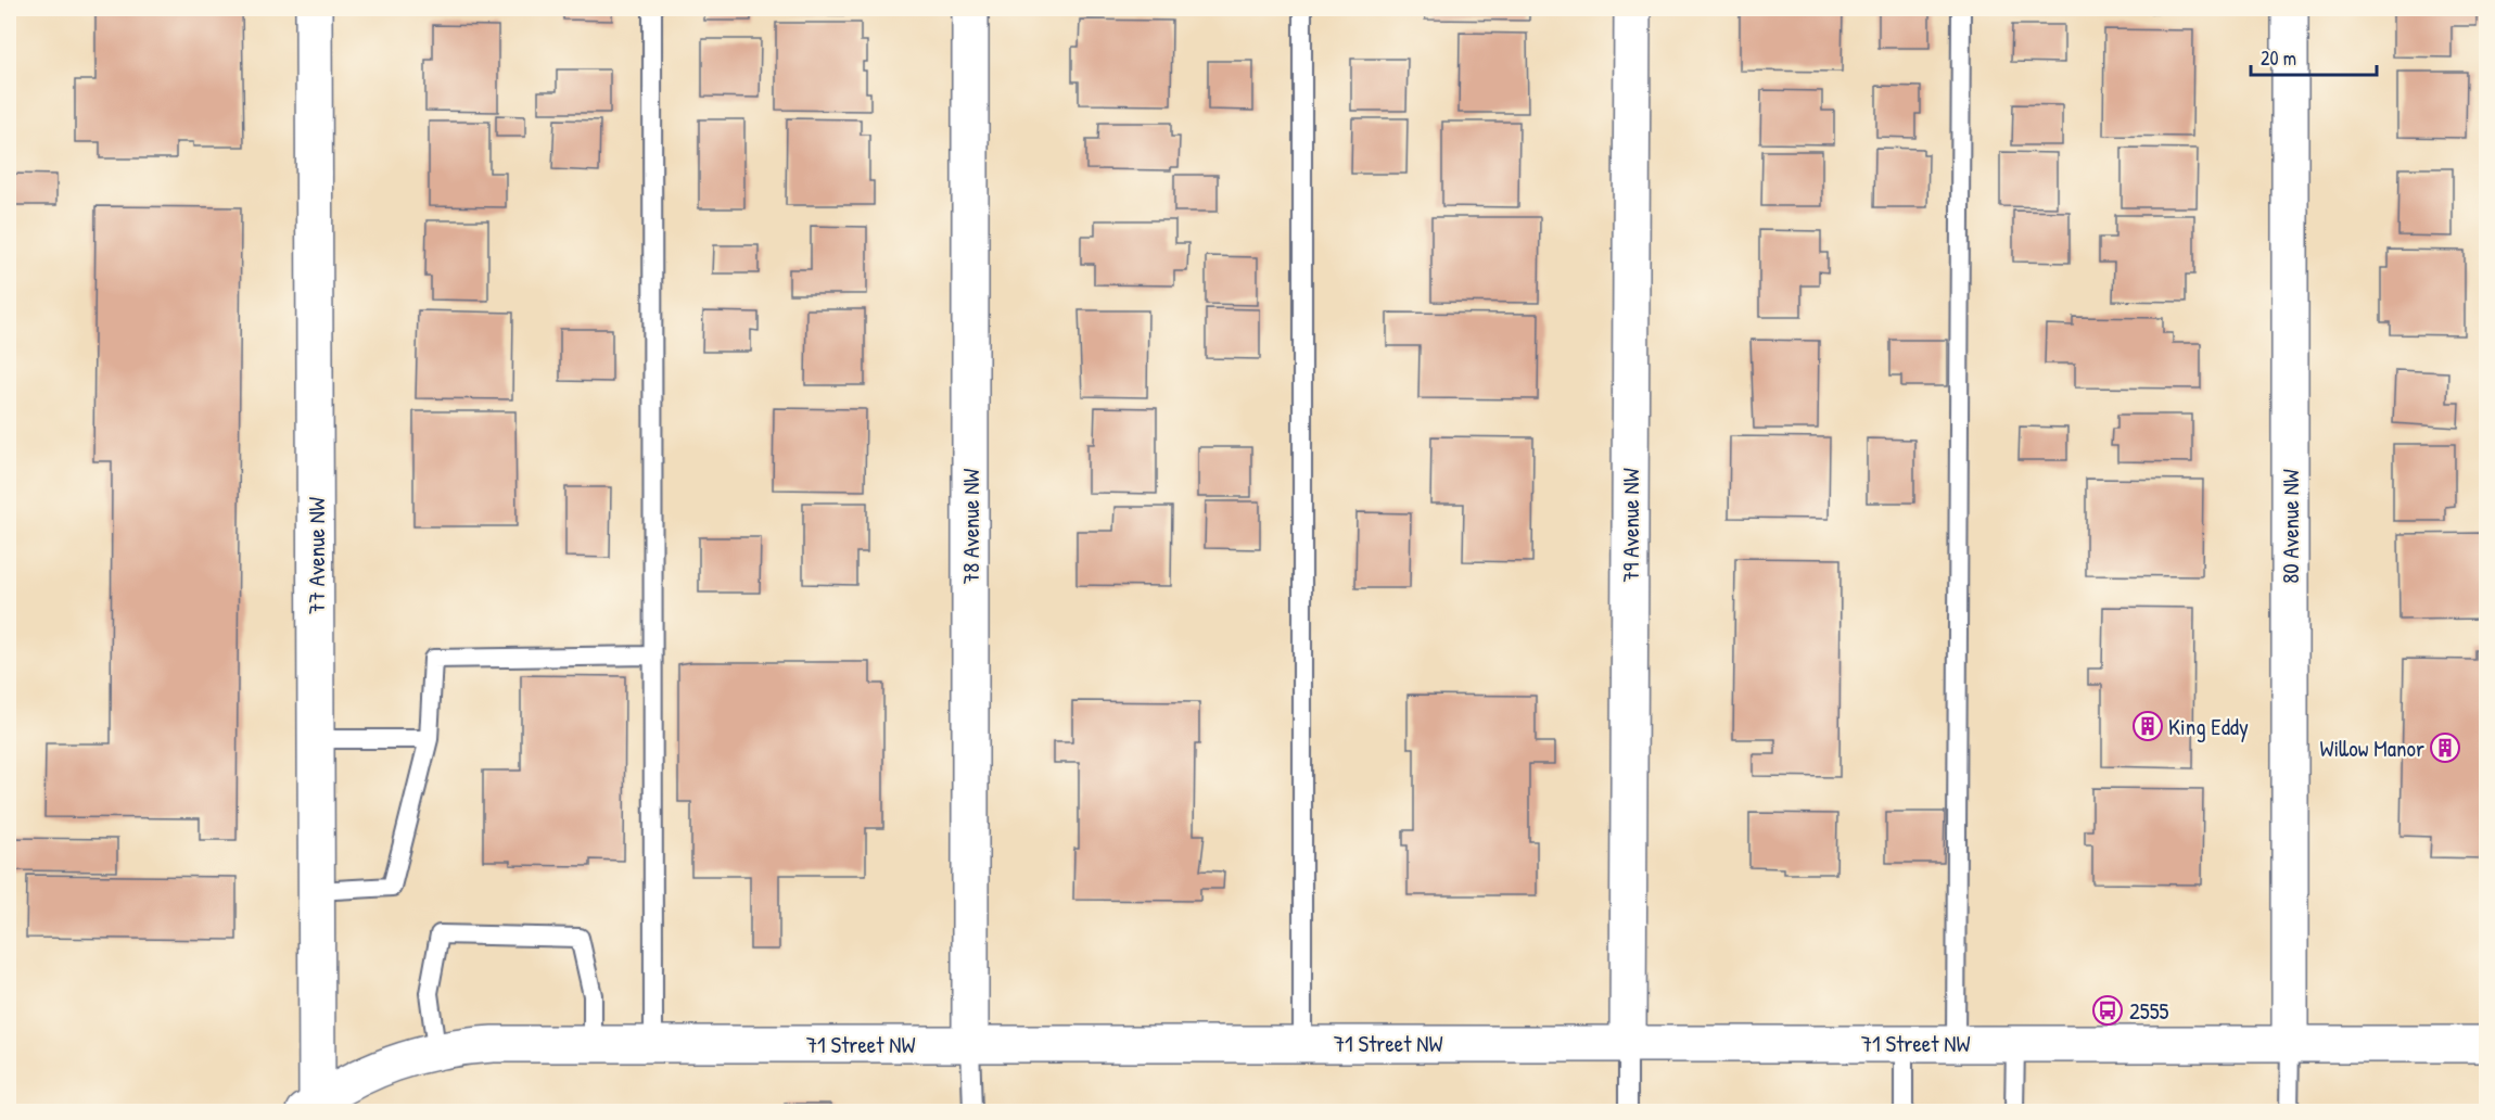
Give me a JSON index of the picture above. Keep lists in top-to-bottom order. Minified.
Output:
{"streets":{"street":["79 Avenue NW","78 Avenue NW","80 Avenue NW","77 Avenue NW","71 Street NW"]},"crossings":[["79 Avenue NW","71 Street NW"],["78 Avenue NW","71 Street NW"],["80 Avenue NW","71 Street NW"],["77 Avenue NW","71 Street NW"]],"places":{"building":["King Eddy","Willow Manor"],"bus stop":["2555"]},"scale_bar":"20 m"}
